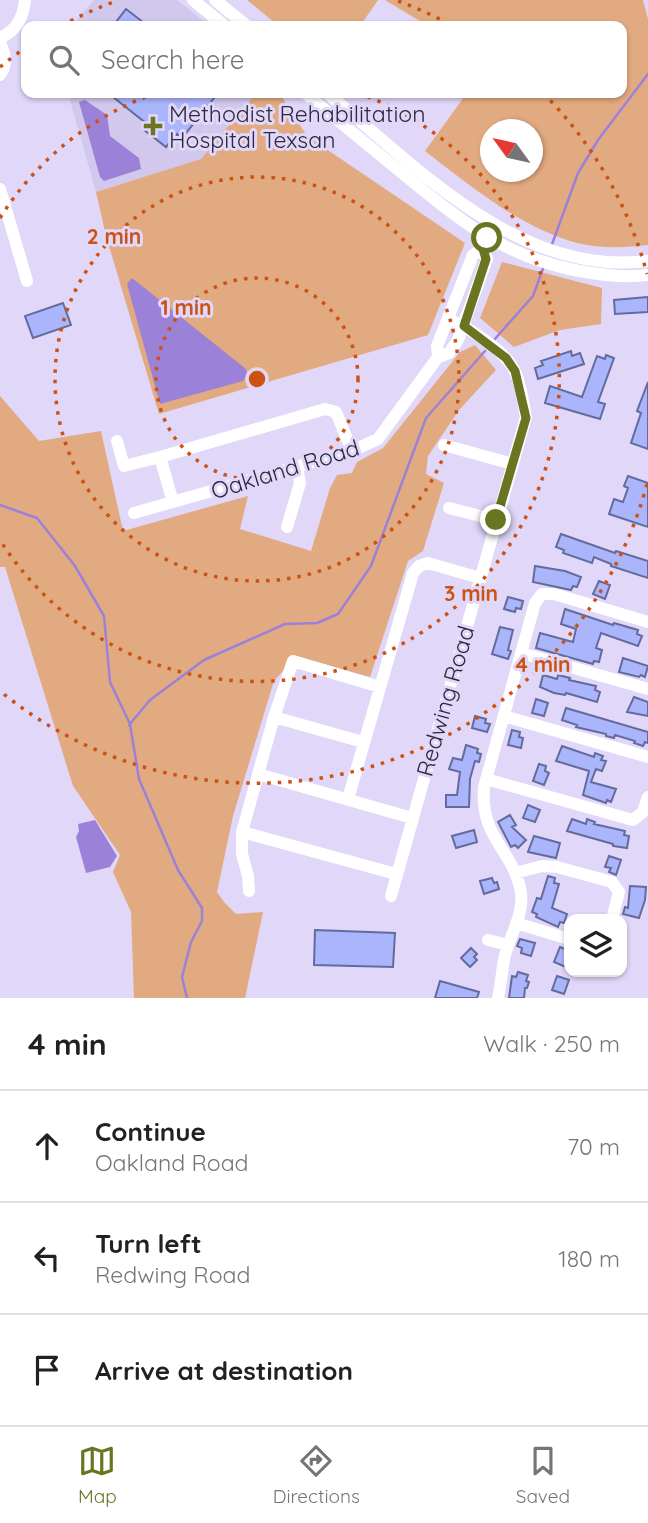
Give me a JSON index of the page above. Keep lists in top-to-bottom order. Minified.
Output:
{"streets":{"street":["Oakland Road","Redwing Road"]},"crossings":[["Oakland Road","Redwing Road"]],"places":{"health":["Methodist Rehabilitation Hospital Texsan"]},"north":"top left","page":{"search":"Search here","heading":["4 min","Walk · 250 m"],"list":[["Continue","Oakland Road","70 m"],["Turn left","Redwing Road","180 m"],"Arrive at destination"],"nav":["Map","Directions","Saved"]},"rings":["2 min","1 min","3 min","4 min"]}
